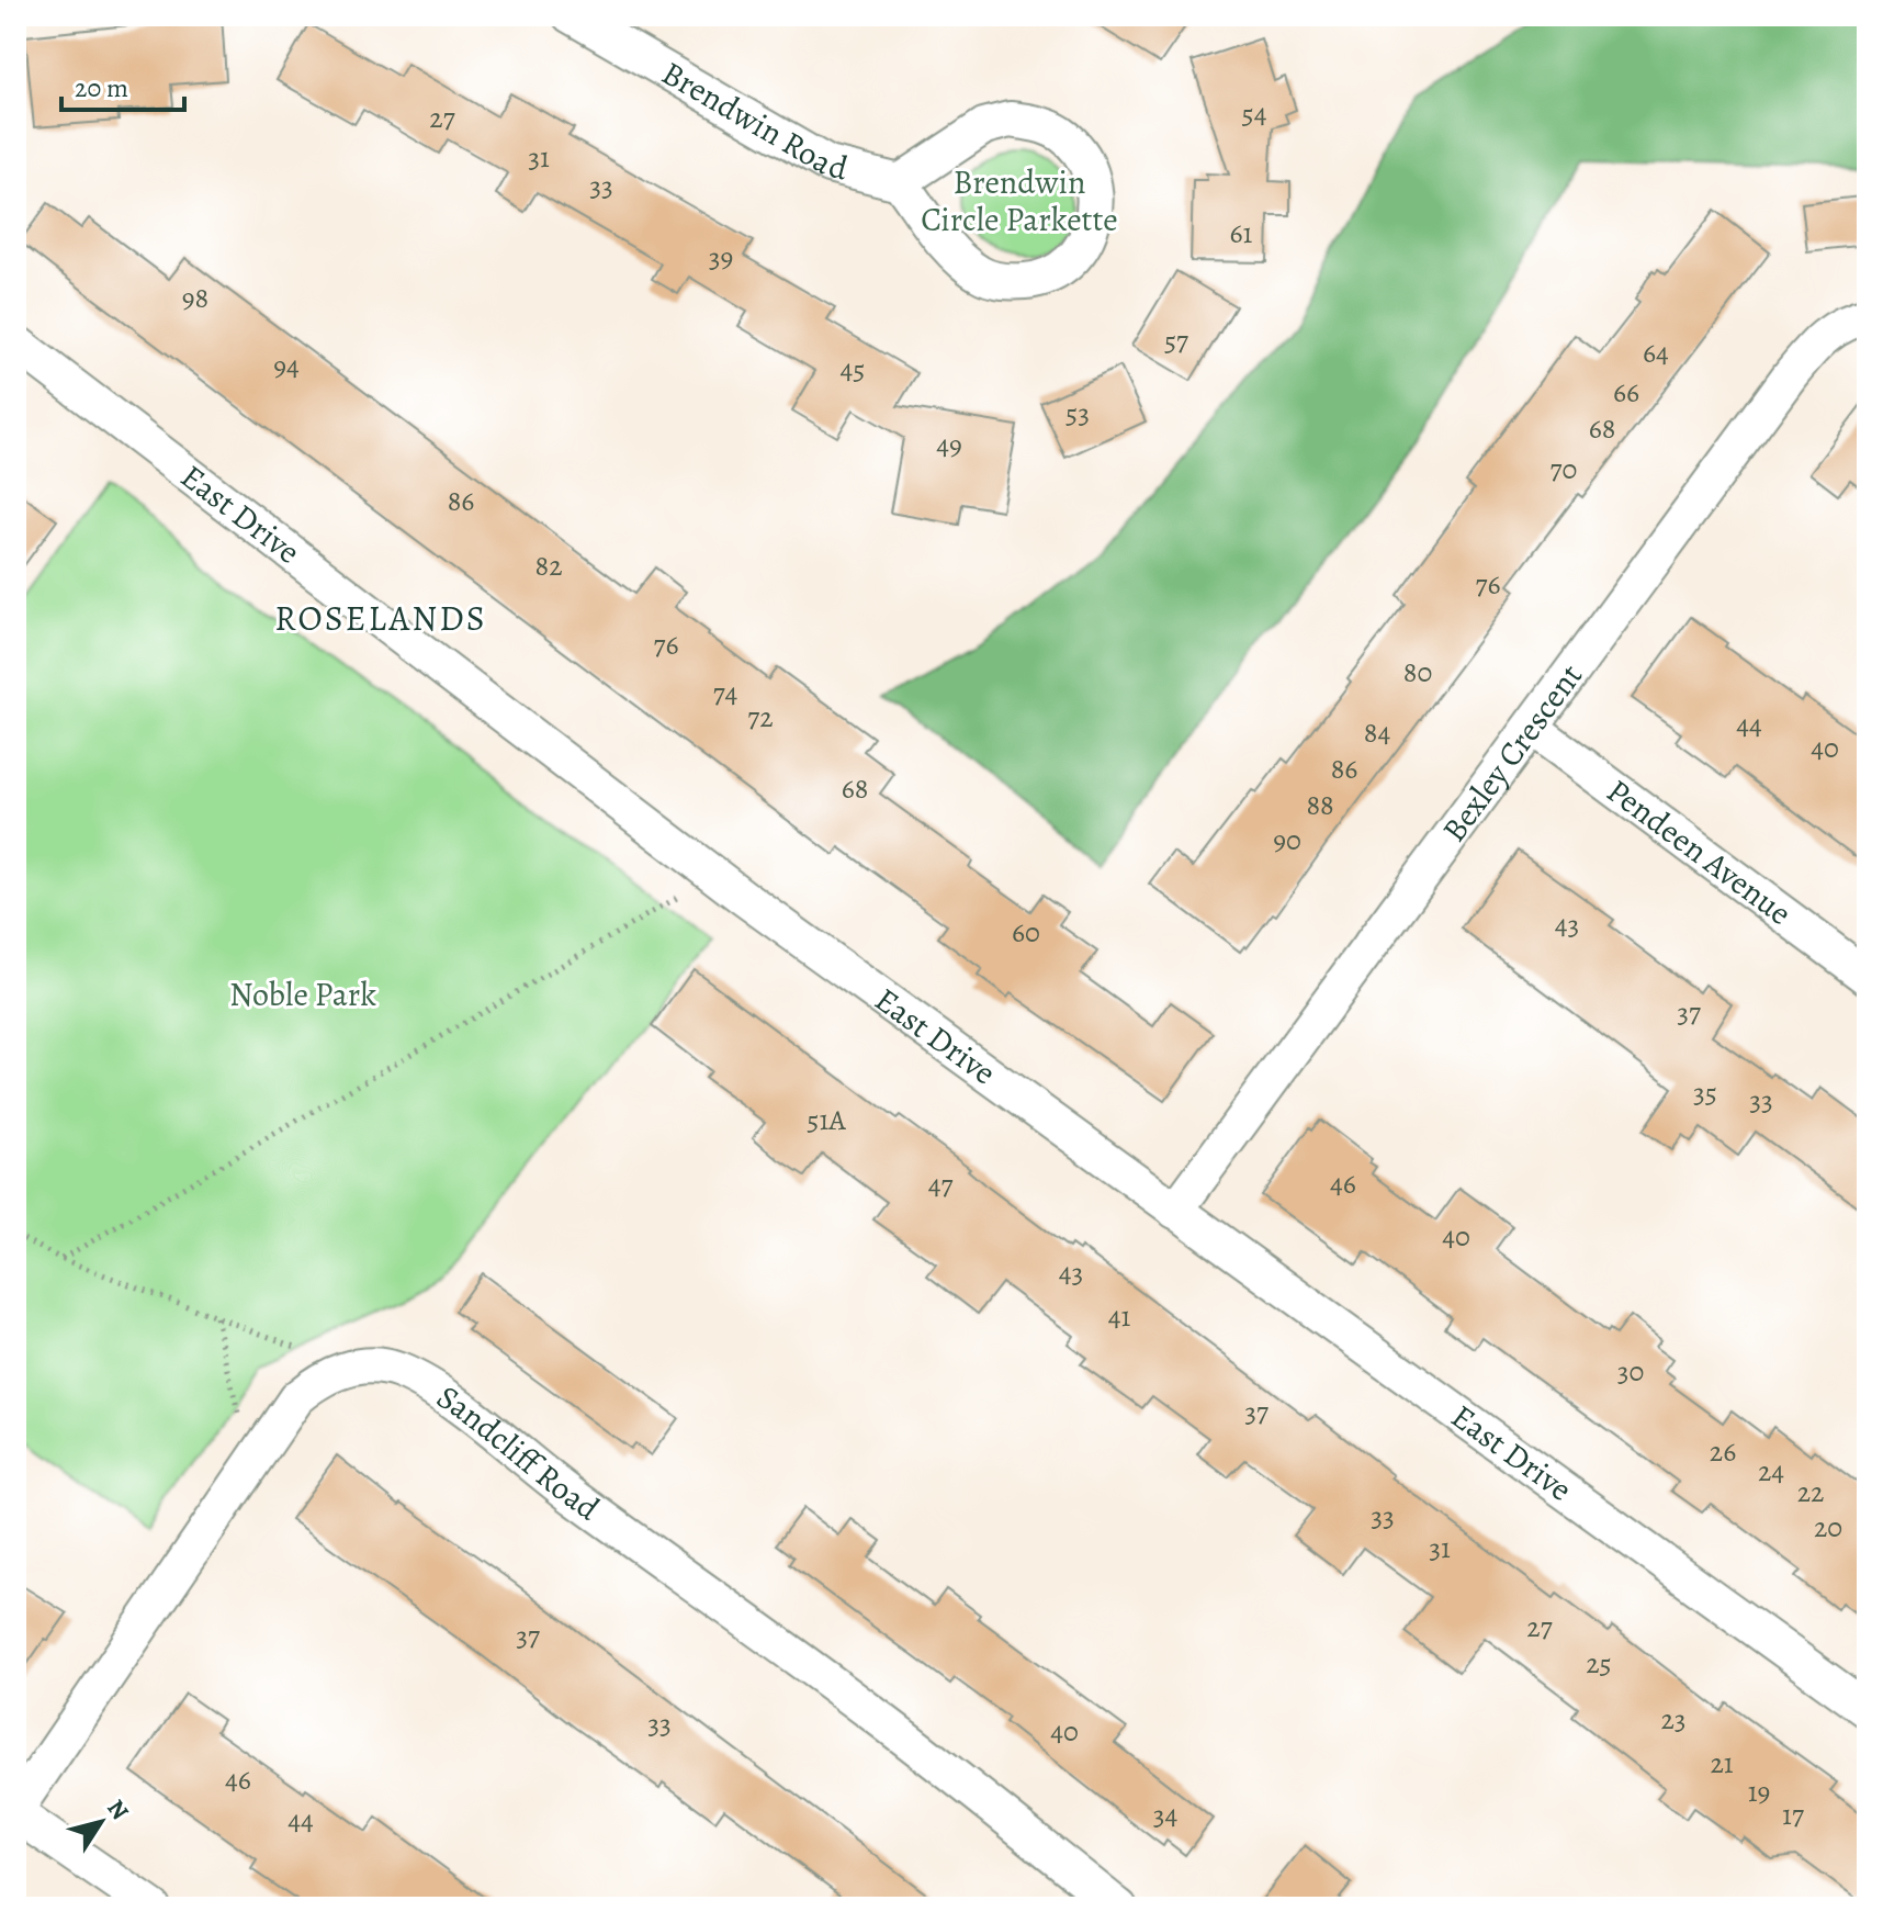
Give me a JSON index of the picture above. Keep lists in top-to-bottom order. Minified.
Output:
{"streets":{"street":["Brendwin Road","East Drive","Bexley Crescent","Pendeen Avenue","Sandcliff Road"]},"crossings":[["East Drive","Bexley Crescent"],["Bexley Crescent","Pendeen Avenue"]],"districts":["ROSELANDS"],"parks":["Brendwin Circle Parkette","Noble Park"],"house_numbers":["54","27","31","33","61","39","98","57","64","94","45","66","53","68","49","70","86","82","76","76","80","74","72","44","84","40","86","68","88","90","43","60","37","35","33","51A","46","47","40","43","41","30","37","26","24","22","33","20","31","27","37","25","23","33","40","21","46","19","34","17","44"],"scale_bar":"20 m","north":"top right"}
